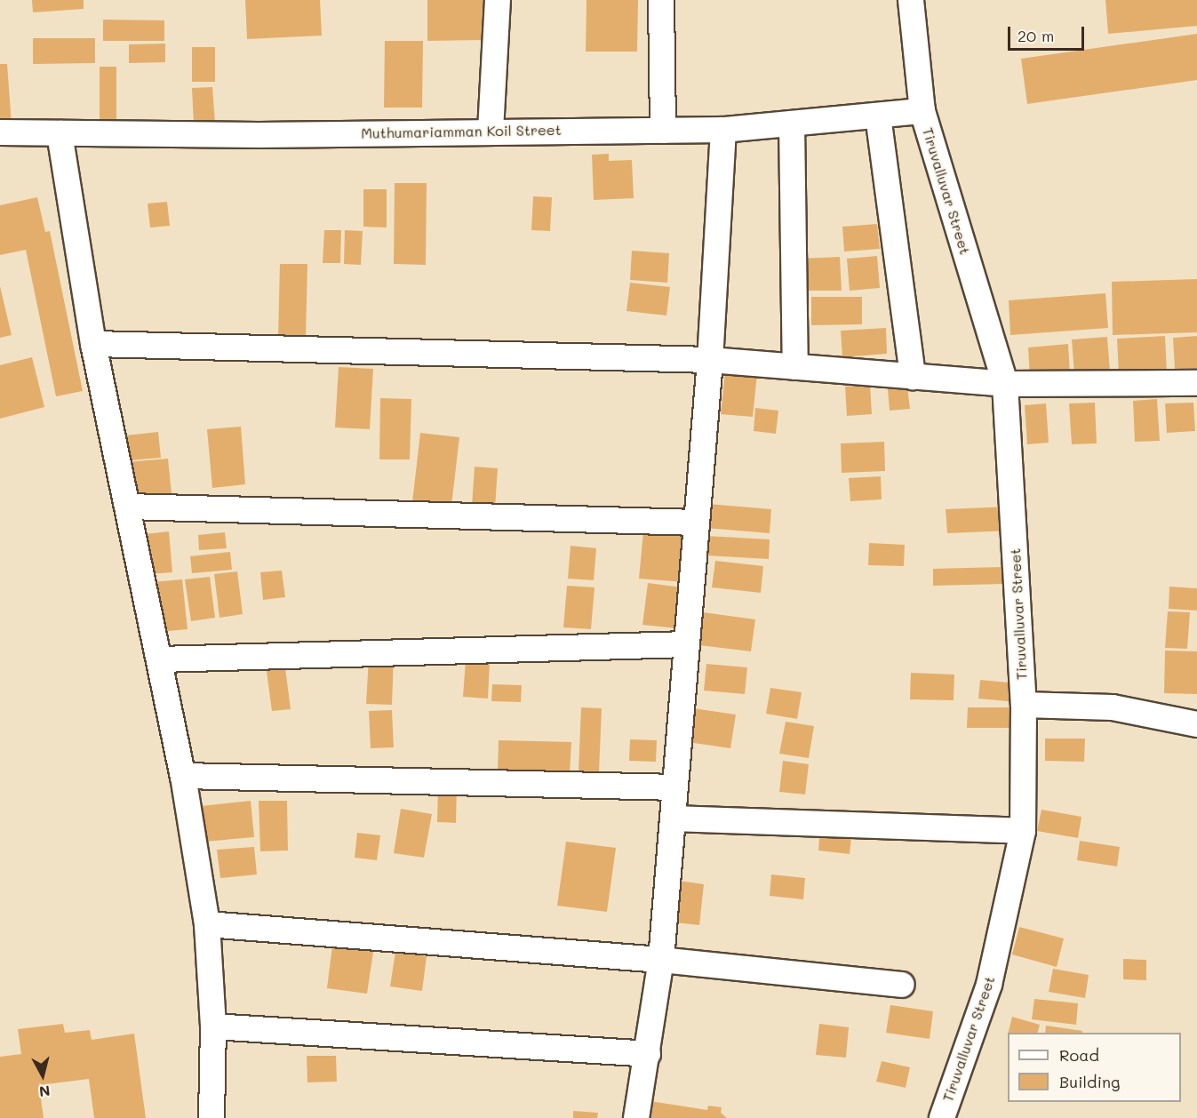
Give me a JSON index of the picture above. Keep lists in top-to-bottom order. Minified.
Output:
{"streets":{"street":["Muthumariamman Koil Street","Tiruvalluvar Street"]},"crossings":[["Muthumariamman Koil Street","Tiruvalluvar Street"]],"legend":["Road","Building"],"scale_bar":"20 m","north":"bottom"}
